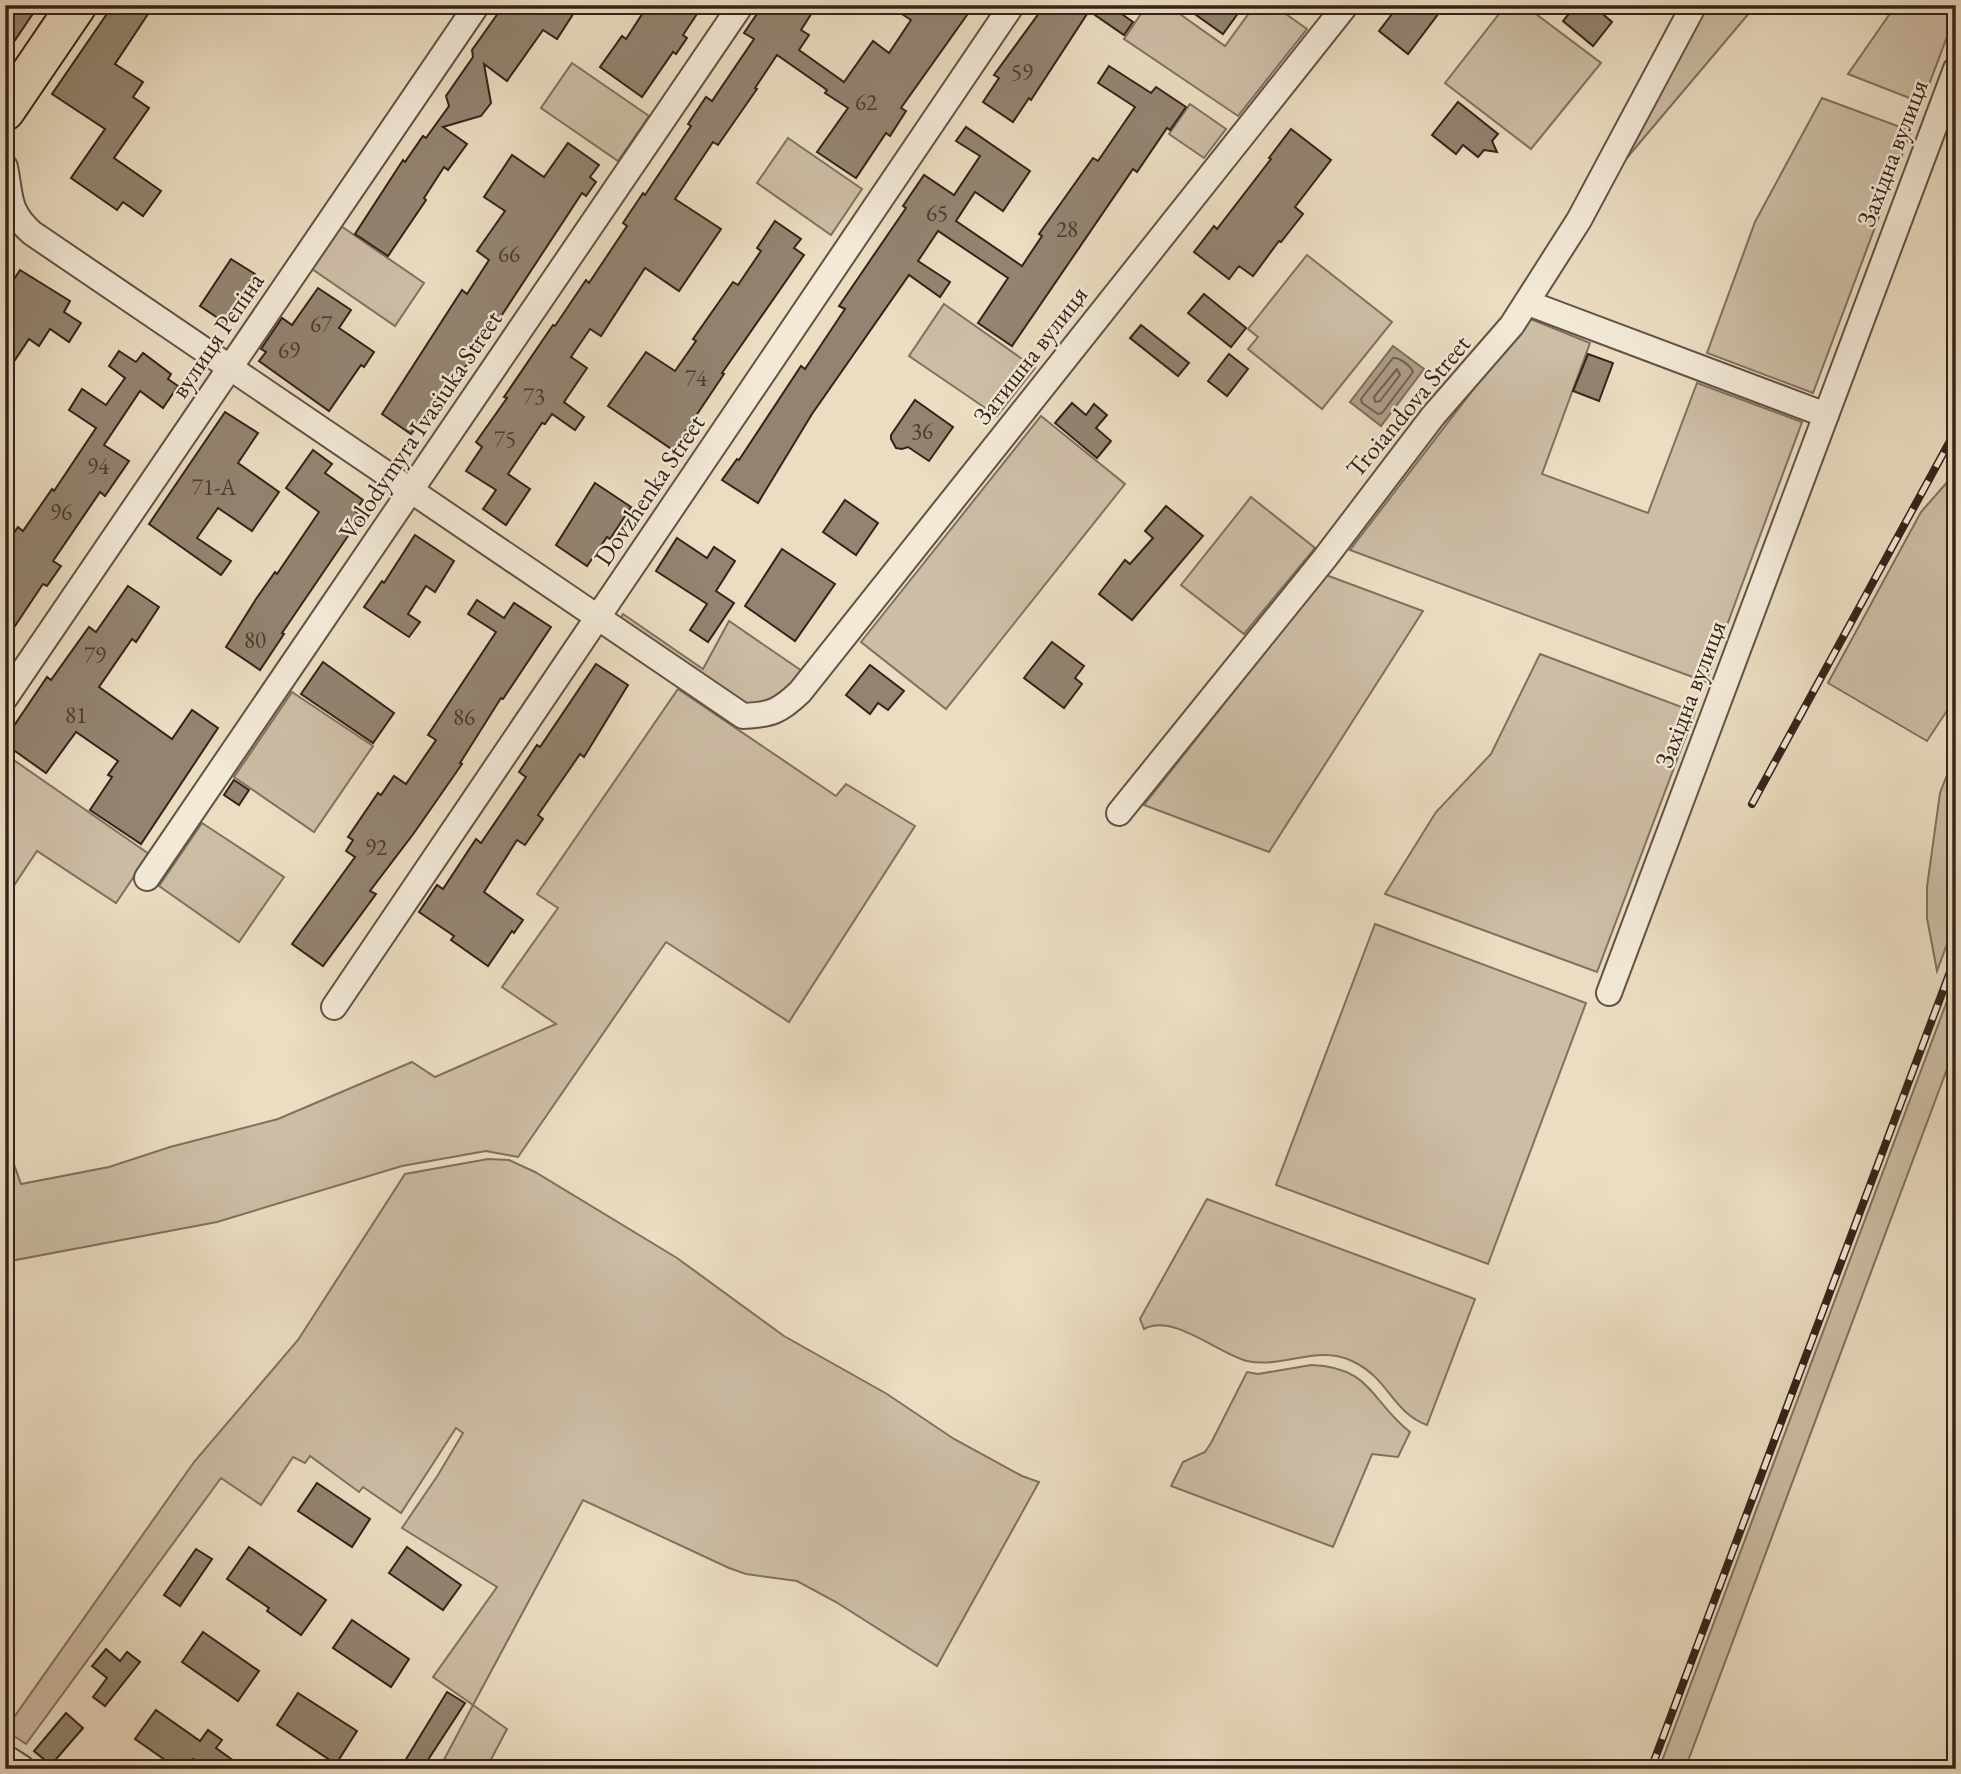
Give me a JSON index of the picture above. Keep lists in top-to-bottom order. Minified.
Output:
{"streets":{"street":["Західна вулиця","вулиця Рєпіна","Затишна вулиця","Troiandova Street","Volodymyra Ivasiuka Street","Dovzhenka Street"]},"crossings":[["Затишна вулиця","Dovzhenka Street"]],"house_numbers":["59","62","65","28","66","67","69","74","73","36","75","94","71-А","96","80","79","81","86","92"]}
